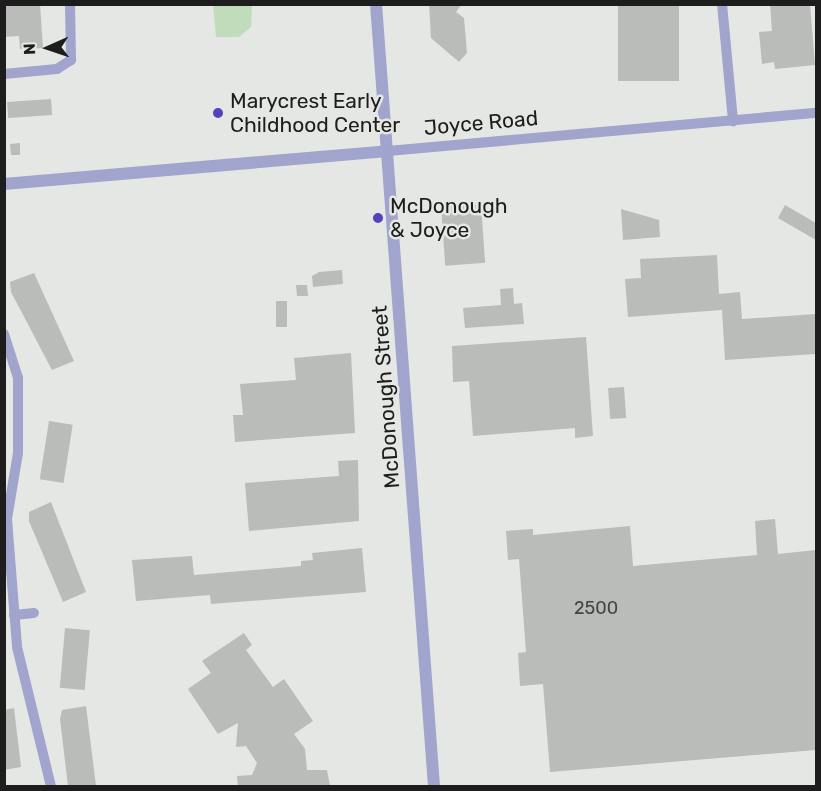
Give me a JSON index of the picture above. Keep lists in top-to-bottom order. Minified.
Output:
{"streets":{"street":["Joyce Road","McDonough Street"]},"crossings":[["Joyce Road","McDonough Street"]],"places":["Marycrest Early Childhood Center","McDonough & Joyce"],"house_numbers":["2500"],"north":"left"}
